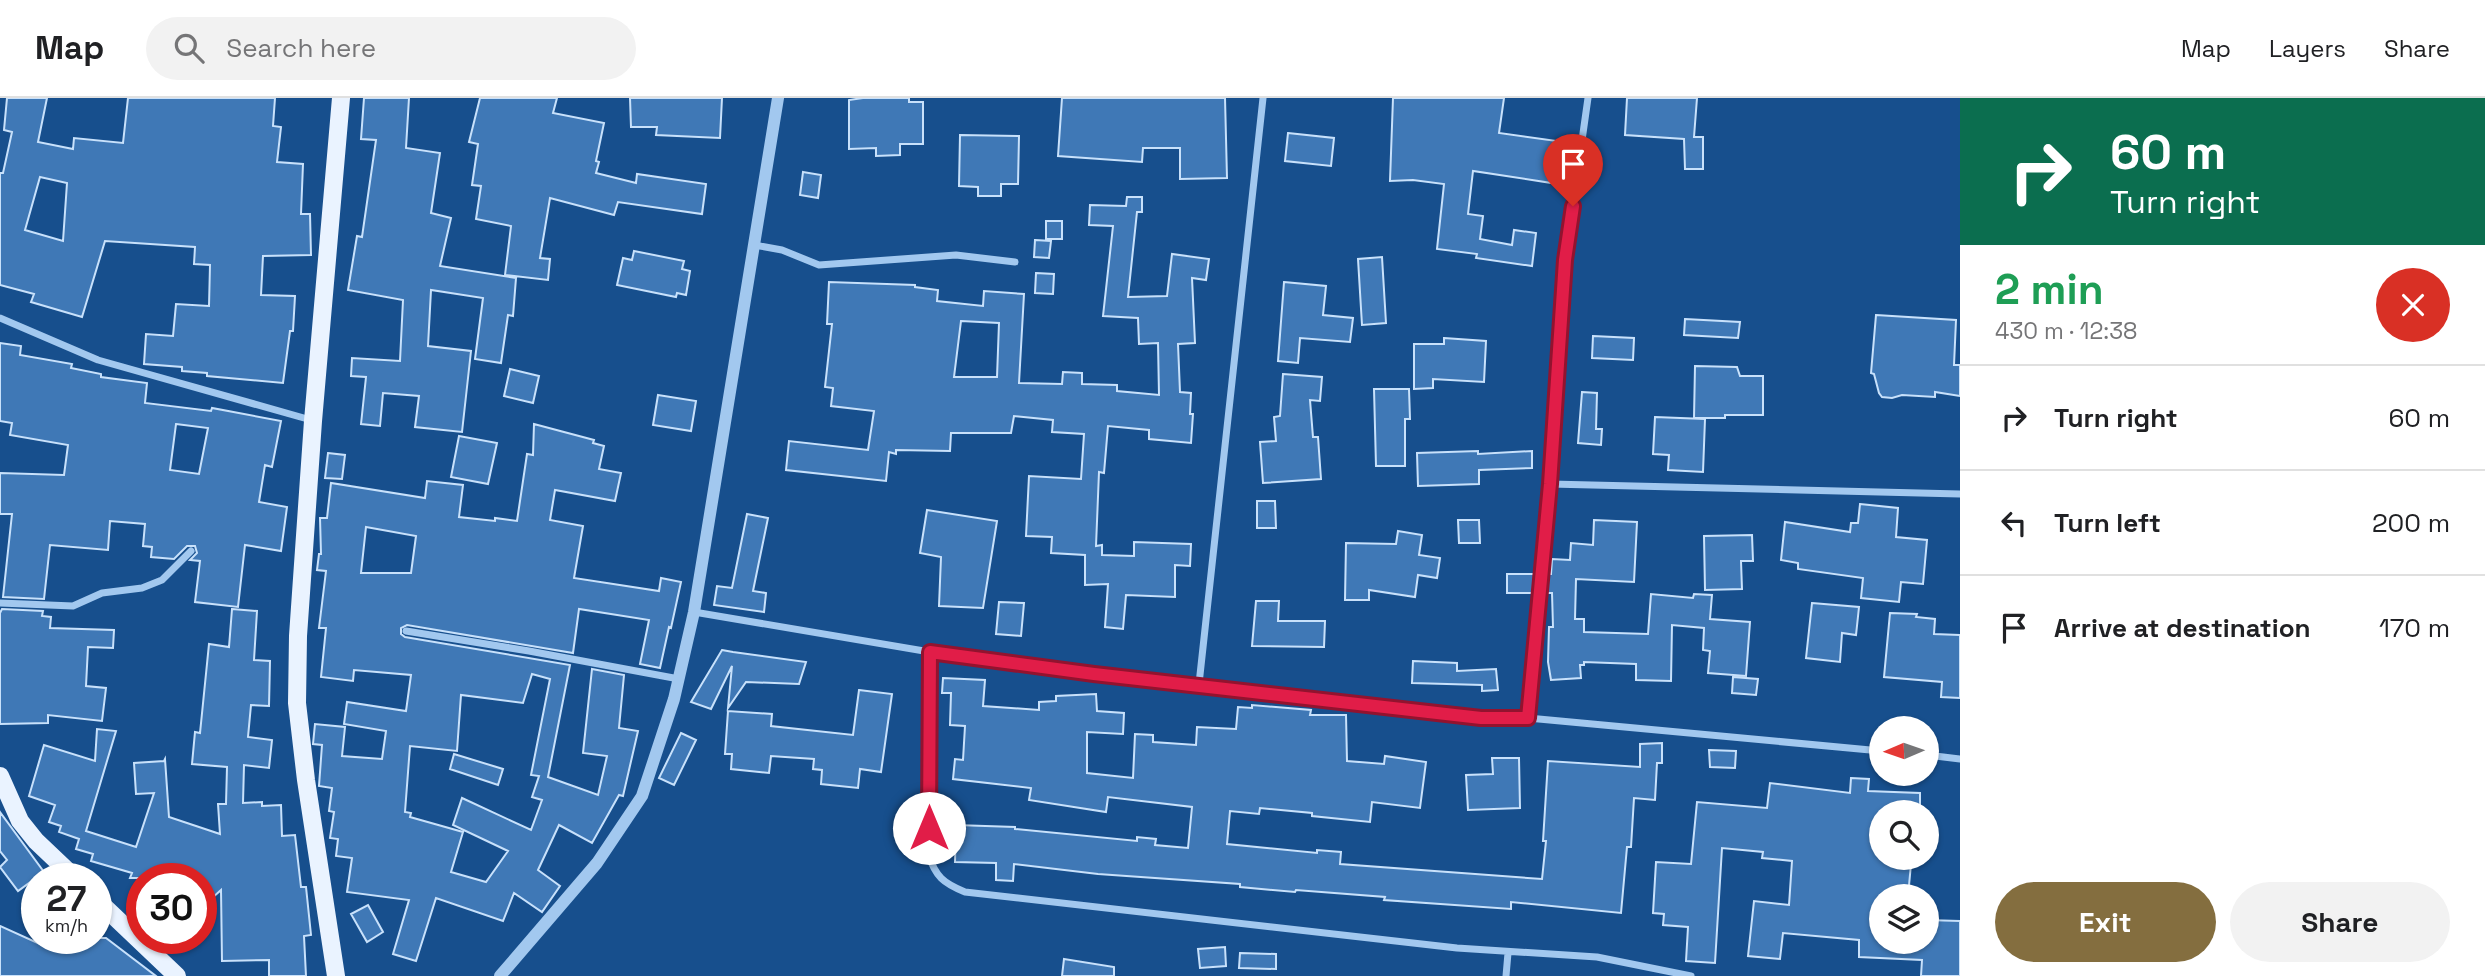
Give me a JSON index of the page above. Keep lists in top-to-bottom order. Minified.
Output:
{"north":"left","page":{"header":"Map","search":"Search here","nav":["Map","Layers","Share"],"turn":["60 m","Turn right"],"heading":["2 min","430 m · 12:38"],"list":[{"name":"Turn right","value":"60 m"},{"name":"Turn left","value":"200 m"},{"name":"Arrive at destination","value":"170 m"}],"speed":"27 km/h","limit":"30","buttons":["Exit","Share"]}}
